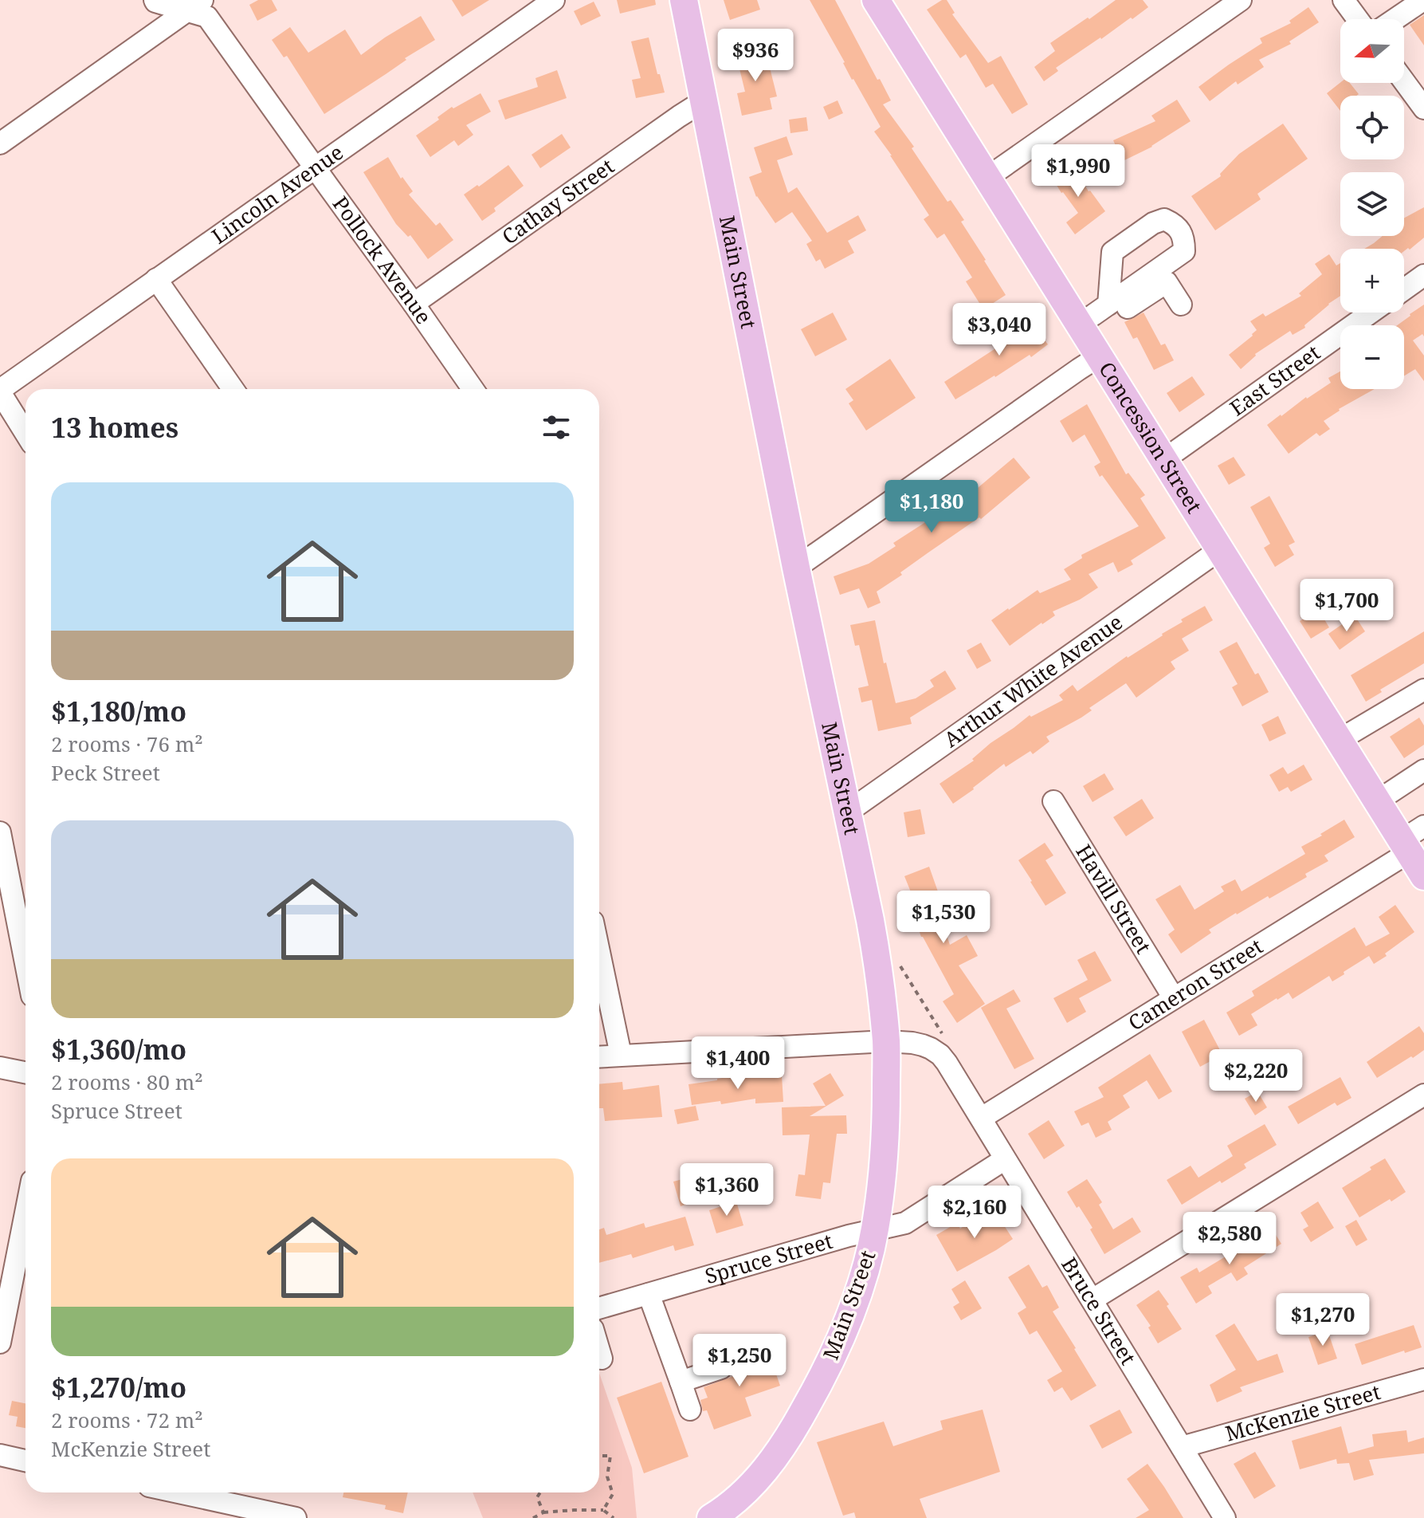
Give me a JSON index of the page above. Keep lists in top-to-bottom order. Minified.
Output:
{"streets":{"main road":["Main Street","Concession Street"],"street":["Lincoln Avenue","Cathay Street","Pollock Avenue","East Street","Arthur White Avenue","Havill Street","Cameron Street","Spruce Street","Bruce Street","McKenzie Street"]},"crossings":[["Lincoln Avenue","Pollock Avenue"],["Cathay Street","Pollock Avenue"],["Cathay Street","Main Street"],["Main Street","Arthur White Avenue"],["Main Street","Spruce Street"],["Main Street","Bruce Street"],["East Street","Concession Street"],["Concession Street","Arthur White Avenue"],["Concession Street","Cameron Street"],["Havill Street","Cameron Street"],["Cameron Street","Bruce Street"],["Spruce Street","Bruce Street"],["Bruce Street","McKenzie Street"]],"north":"left","page":{"map_buttons":["+","−"],"price":["$936","$1,990","$3,040","$1,180","$1,700","$1,530","$1,400","$2,220","$1,360","$2,160","$2,580","$1,270","$1,250"],"heading":"13 homes","list":[{"name":"$1,180/mo","note":"2 rooms · 76 m² · Peck Street"},{"name":"$1,360/mo","note":"2 rooms · 80 m² · Spruce Street"},{"name":"$1,270/mo","note":"2 rooms · 72 m² · McKenzie Street"}]}}
